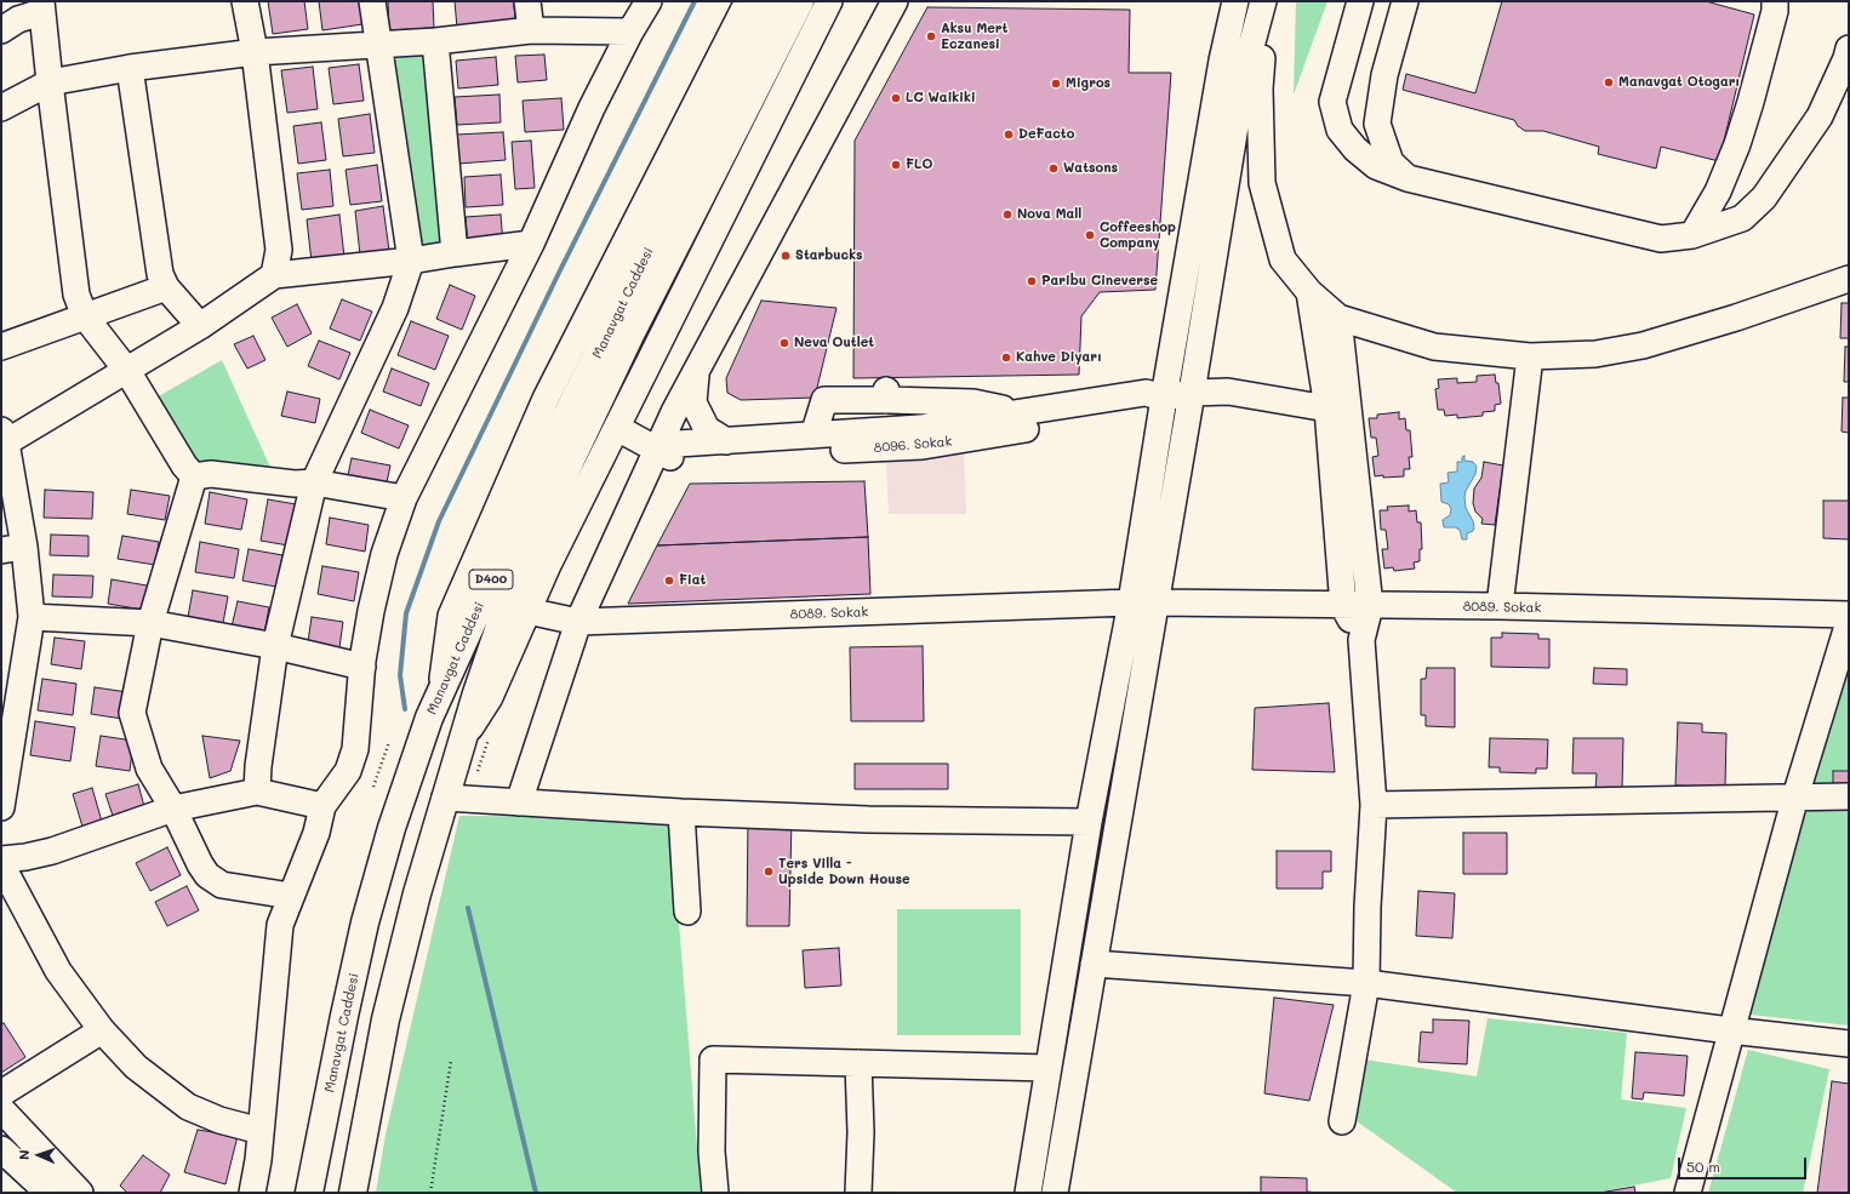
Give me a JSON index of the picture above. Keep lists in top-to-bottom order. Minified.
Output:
{"streets":{"highway":["Manavgat Caddesi","D400"],"street":["8096. Sokak","8089. Sokak"]},"places":["Aksu Mert Eczanesi","Manavgat Otogarı","Migros","LC Waikiki","DeFacto","FLO","Watsons","Nova Mall","Coffeeshop Company","Starbucks","Paribu Cineverse","Neva Outlet","Kahve Diyarı","Fiat","Ters Villa - Upside Down House"],"scale_bar":"50 m","north":"left"}
